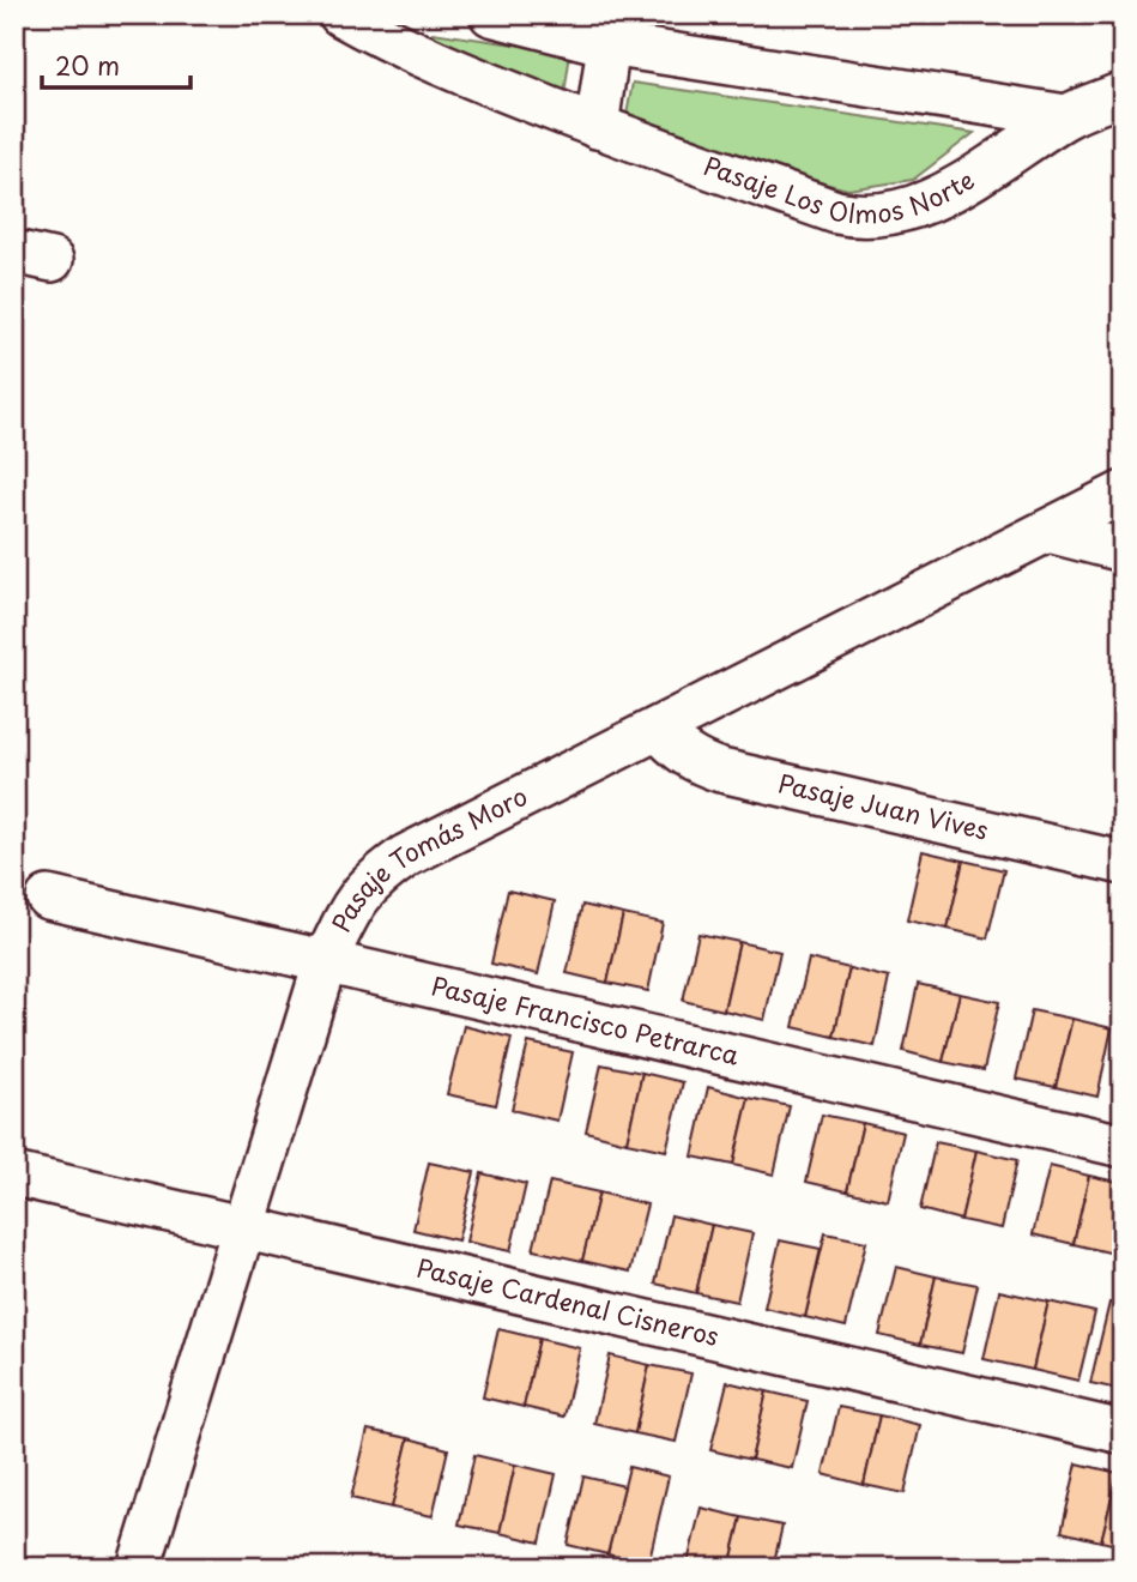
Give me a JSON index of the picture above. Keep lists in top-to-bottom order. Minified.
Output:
{"streets":{"street":["Pasaje Los Olmos Norte","Pasaje Juan Vives","Pasaje Tomás Moro","Pasaje Francisco Petrarca","Pasaje Cardenal Cisneros"]},"crossings":[["Pasaje Juan Vives","Pasaje Tomás Moro"],["Pasaje Tomás Moro","Pasaje Francisco Petrarca"],["Pasaje Tomás Moro","Pasaje Cardenal Cisneros"]],"scale_bar":"20 m"}
